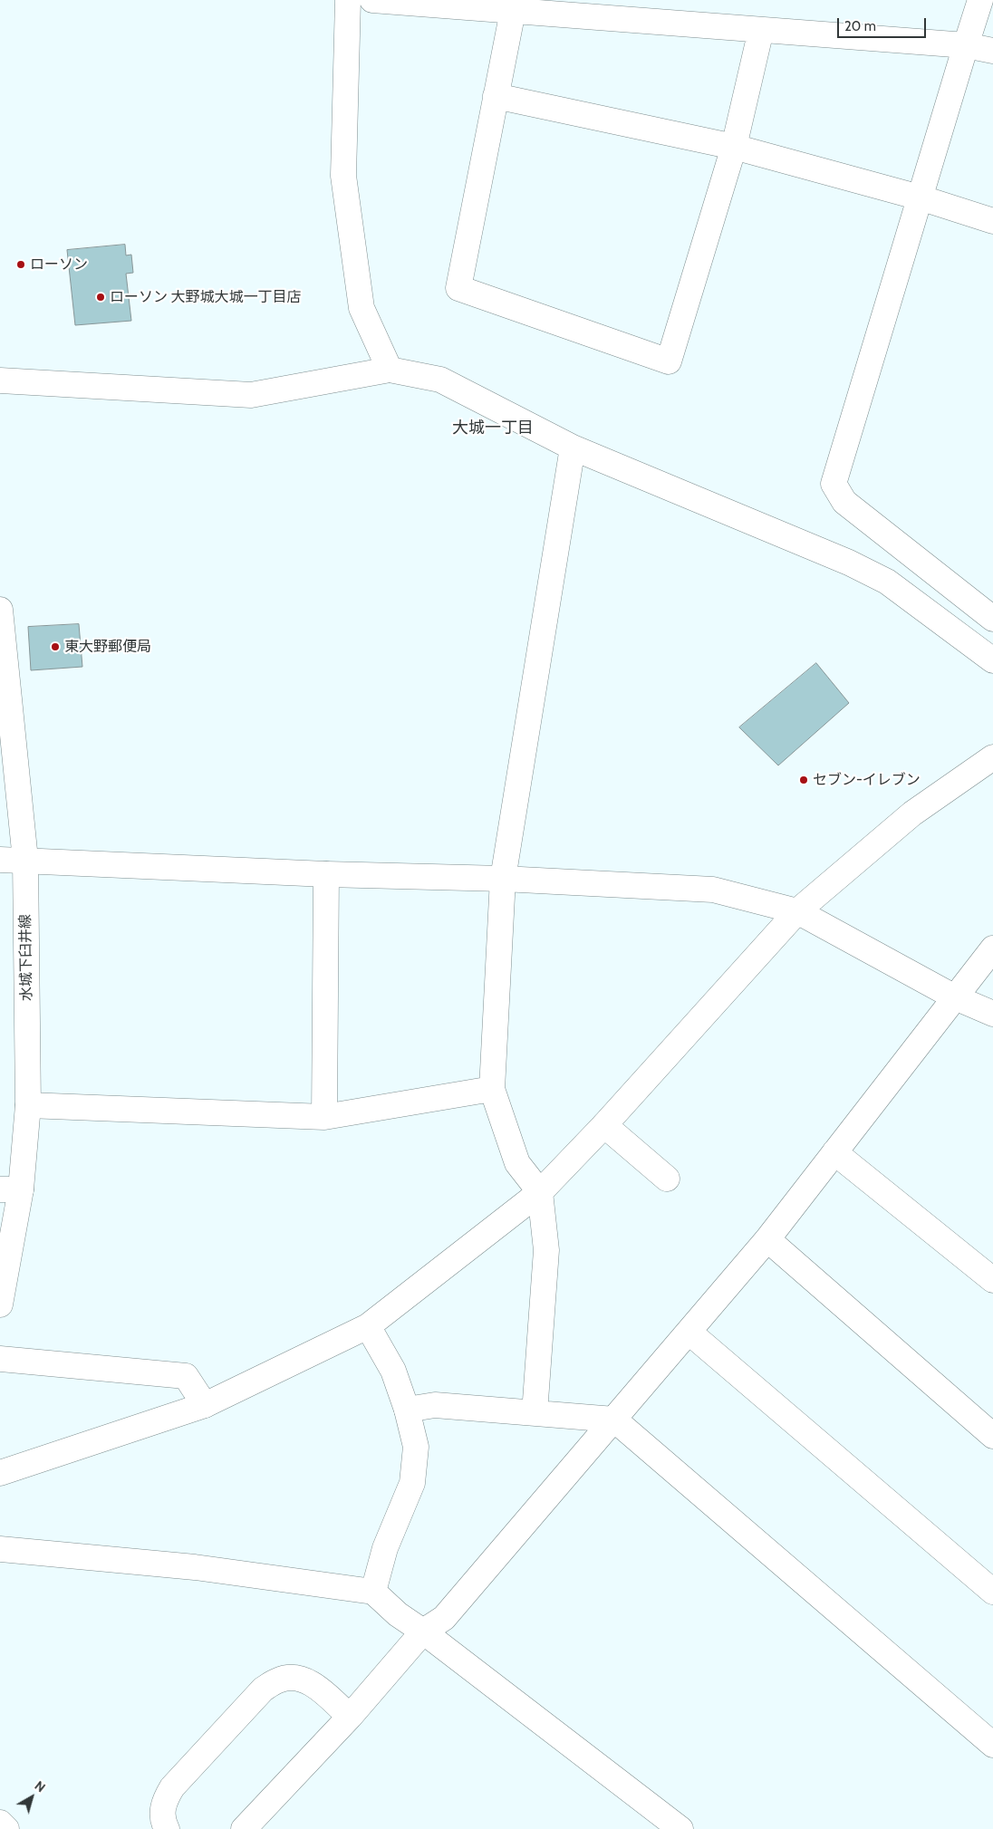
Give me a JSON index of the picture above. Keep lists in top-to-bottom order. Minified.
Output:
{"streets":{"street":["水城下臼井線"]},"districts":["大城一丁目"],"places":["ローソン","ローソン 大野城大城一丁目店","東大野郵便局","セブン-イレブン"],"scale_bar":"20 m","north":"top right"}
